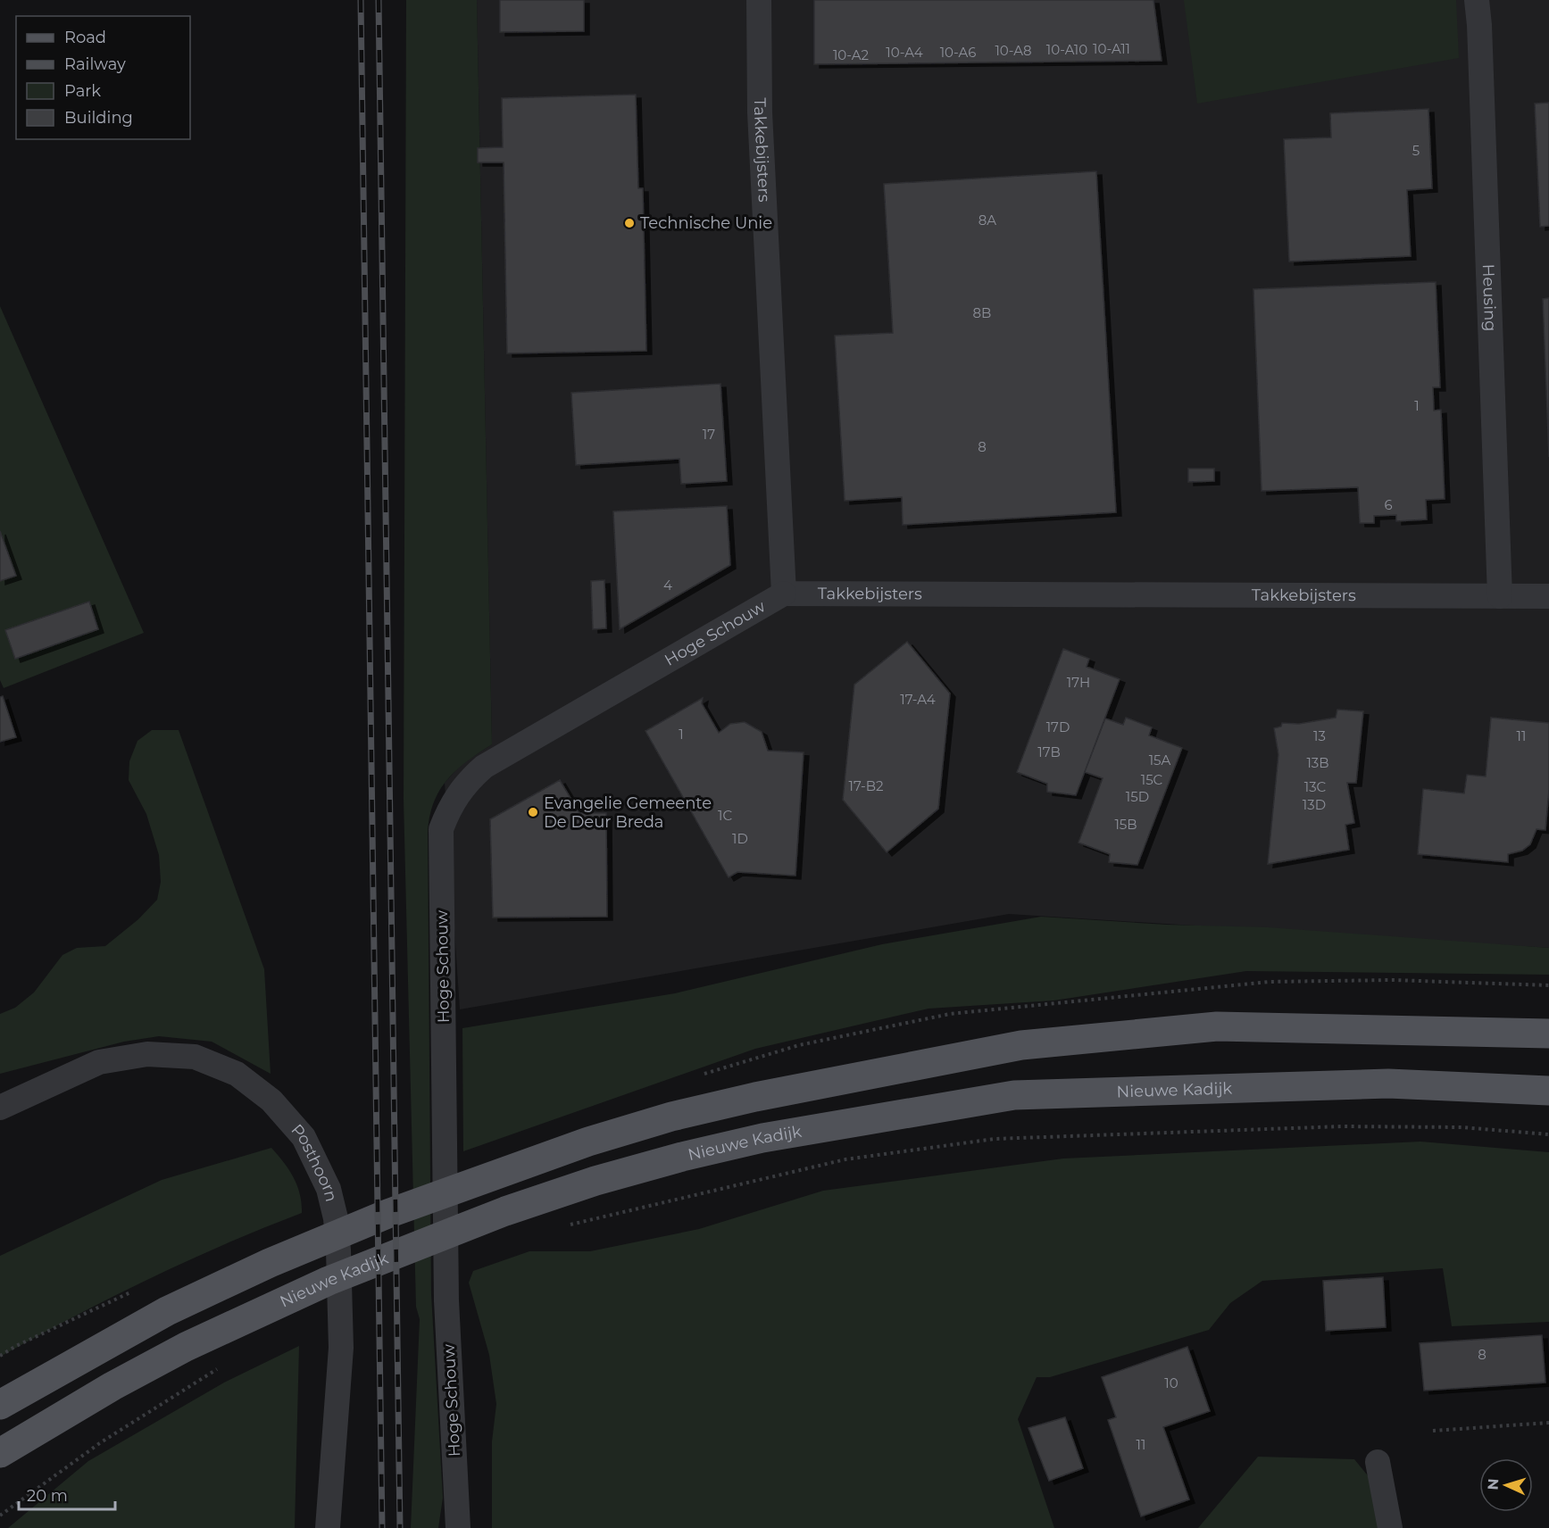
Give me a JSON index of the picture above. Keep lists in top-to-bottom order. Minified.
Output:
{"streets":{"main road":["Nieuwe Kadijk"],"street":["Takkebijsters","Heusing","Hoge Schouw","Posthoorn"]},"crossings":[["Takkebijsters","Heusing"],["Takkebijsters","Hoge Schouw"]],"places":["Technische Unie","Evangelie Gemeente De Deur Breda"],"house_numbers":["10-A11","10-A10","10-A8","10-A4","10-A6","10-A2","5","8A","8B","1","17","8","6","4","17H","17-A4","17D","1","13","11","17B","15A","13B","15C","17-B2","13C","15D","13D","1C","15B","1D","8","10","11"],"legend":["Road","Railway","Park","Building"],"scale_bar":"20 m","north":"left"}
